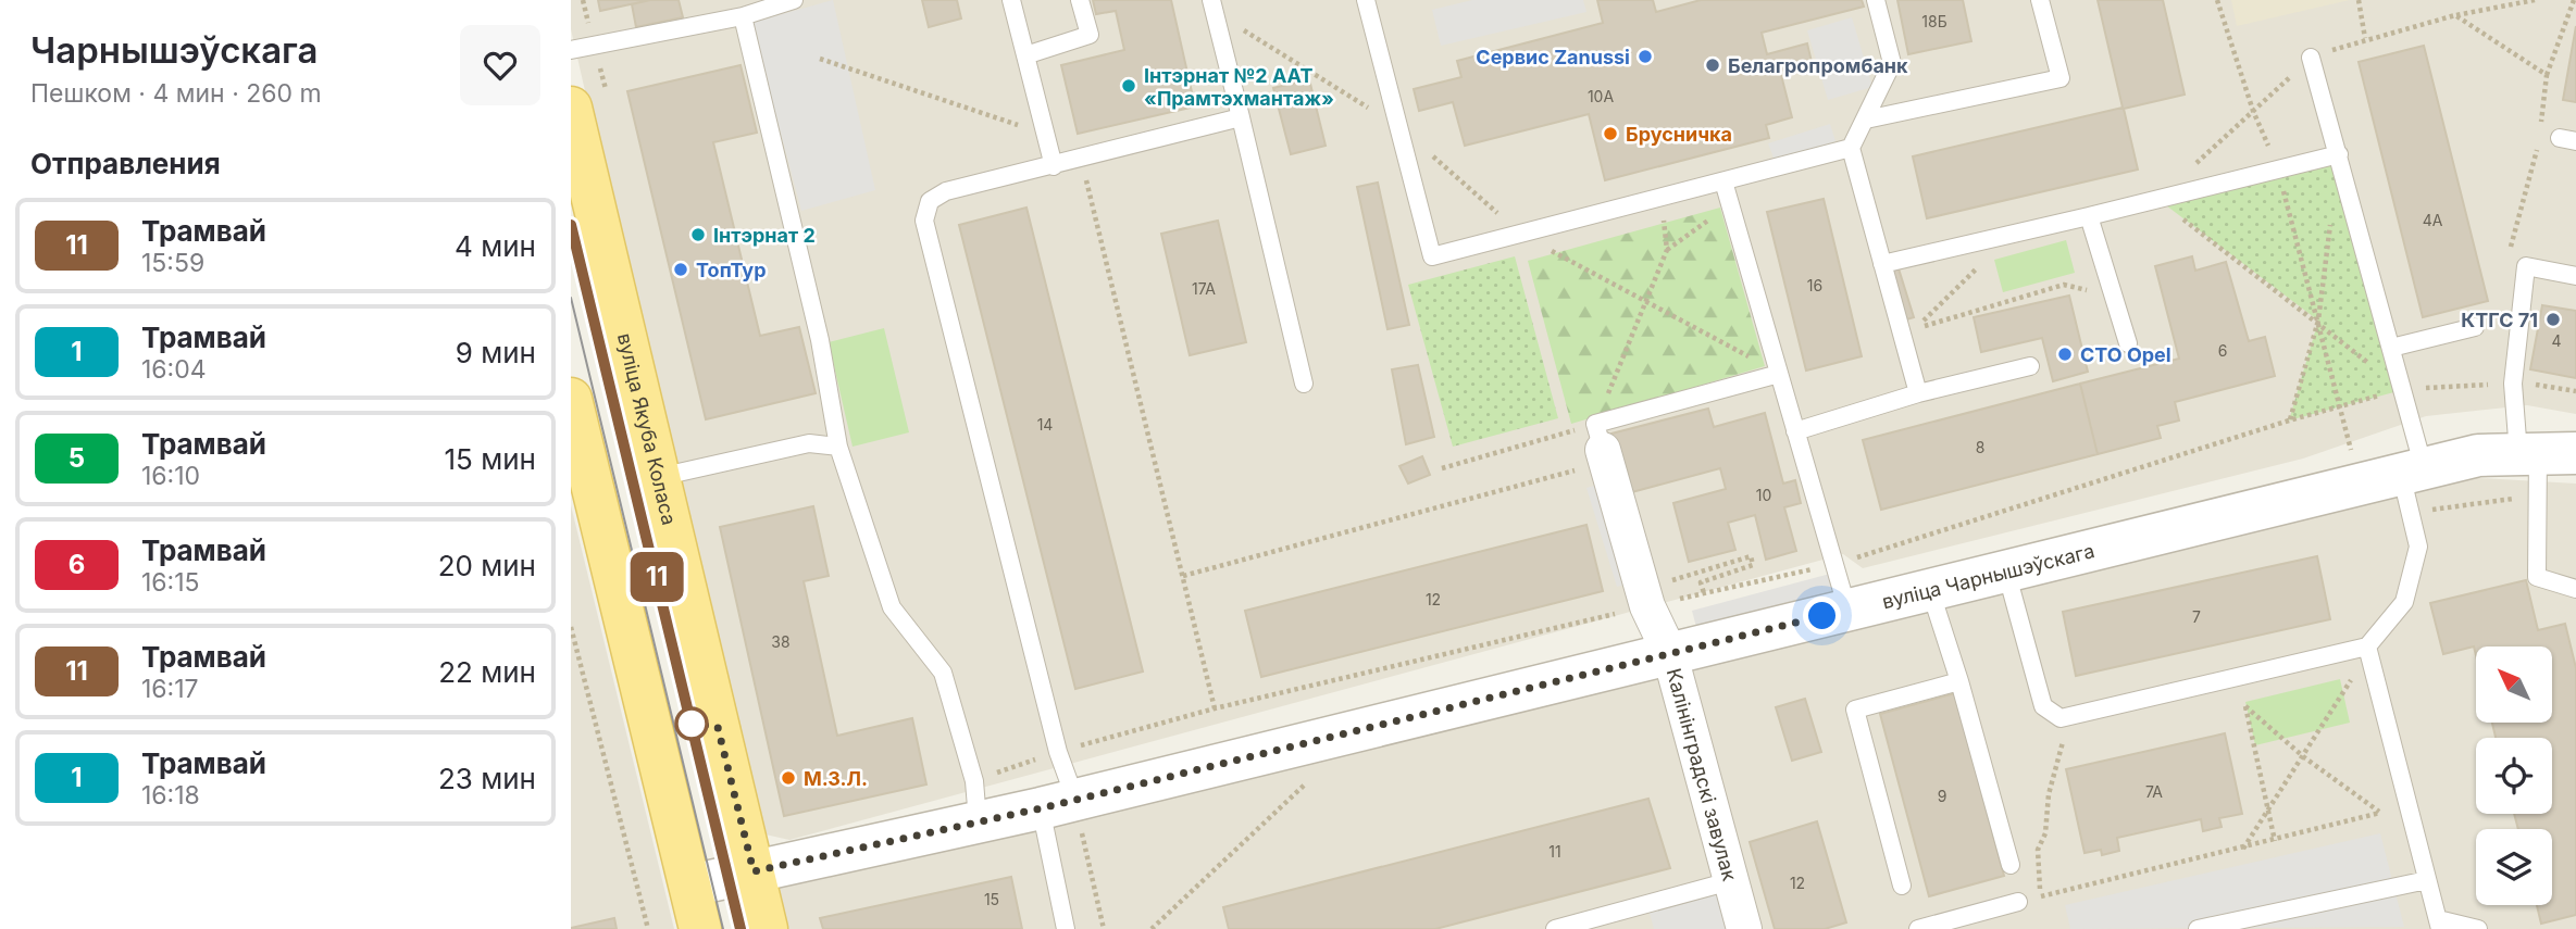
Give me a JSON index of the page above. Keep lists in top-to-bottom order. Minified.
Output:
{"streets":{"main road":["вуліца Якуба Коласа"],"street":["вуліца Чарнышэўскага","Калінінградскі завулак"]},"crossings":[["вуліца Якуба Коласа","вуліца Чарнышэўскага"],["вуліца Чарнышэўскага","Калінінградскі завулак"]],"places":["Сервис Zanussi","Белагропромбанк","Інтэрнат №2 ААТ «Прамтэхмантаж»","Брусничка","Інтэрнат 2","ТопТур","КТГС 71","СТО Opel","М.З.Л."],"lines":["tram line 11"],"house_numbers":["18Б","10А","4А","16","17А","4","6","14","8","10","12","7","38","7А","9","11","12","15"],"north":"top left","page":{"heading":[["Чарнышэўскага","Пешком · 4 мин · 260 m"],"Отправления"],"on_map":"11","list":[{"mark":"11","name":"Трамвай","note":"15:59","value":"4 мин"},{"mark":"1","name":"Трамвай","note":"16:04","value":"9 мин"},{"mark":"5","name":"Трамвай","note":"16:10","value":"15 мин"},{"mark":"6","name":"Трамвай","note":"16:15","value":"20 мин"},{"mark":"11","name":"Трамвай","note":"16:17","value":"22 мин"},{"mark":"1","name":"Трамвай","note":"16:18","value":"23 мин"}]}}
